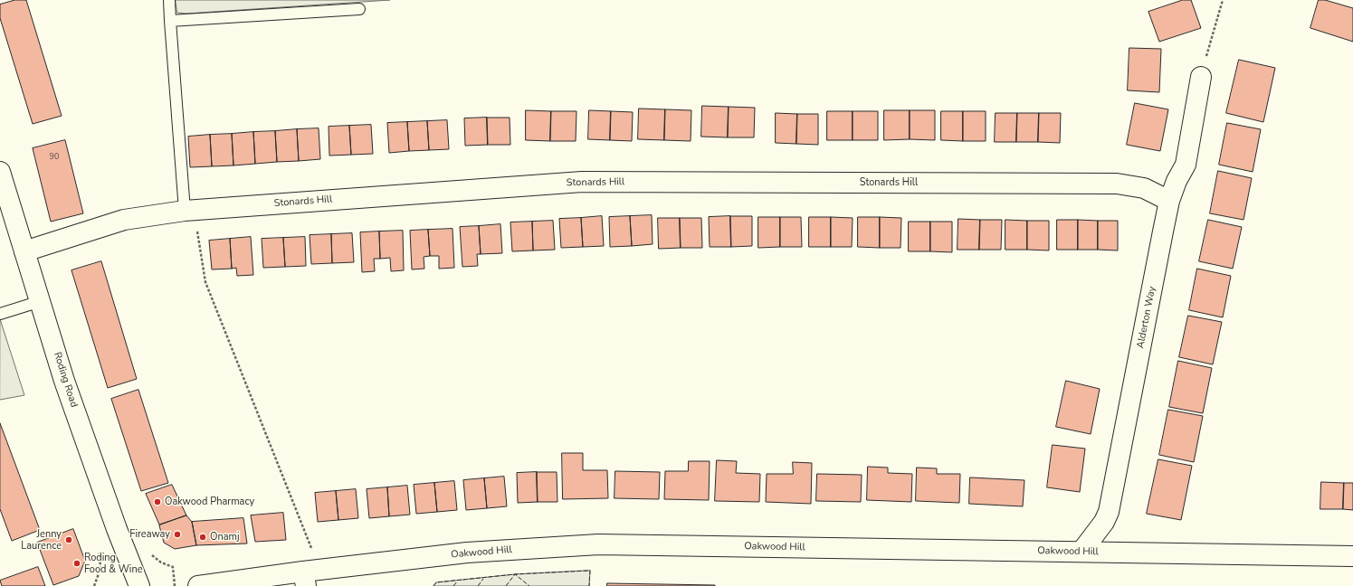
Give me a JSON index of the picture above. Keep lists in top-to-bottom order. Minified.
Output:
{"streets":{"street":["Stonards Hill","Alderton Way","Roding Road","Oakwood Hill"]},"crossings":[["Stonards Hill","Alderton Way"],["Stonards Hill","Roding Road"],["Alderton Way","Oakwood Hill"]],"places":["Oakwood Pharmacy","Fireaway","Onamj","Jenny Laurence","Roding Food & Wine"],"house_numbers":["90"]}
